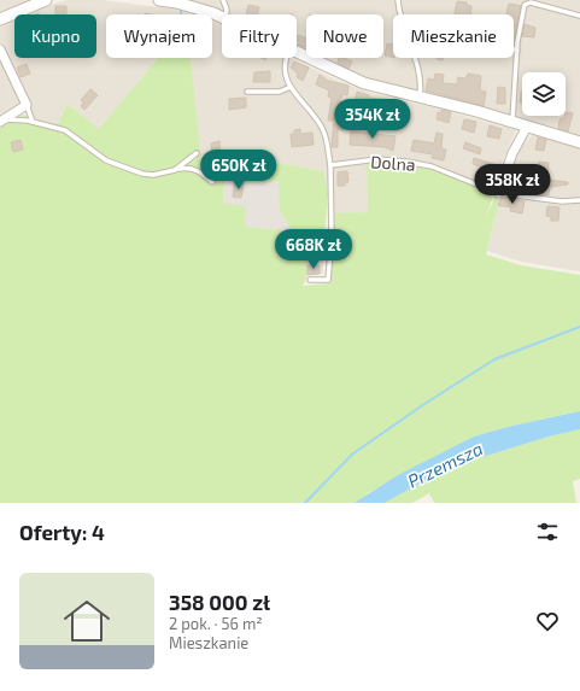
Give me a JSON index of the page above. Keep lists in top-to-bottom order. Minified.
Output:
{"streets":{"lane":["Dolna"]},"water":["Przemsza"],"page":{"chip":["Kupno","Wynajem","Filtry","Nowe","Mieszkanie"],"price":["354K zł","650K zł","358K zł","668K zł"],"heading":"Oferty: 4","list":[{"name":"358 000 zł","note":"2 pok. · 56 m² · Mieszkanie"}]}}
